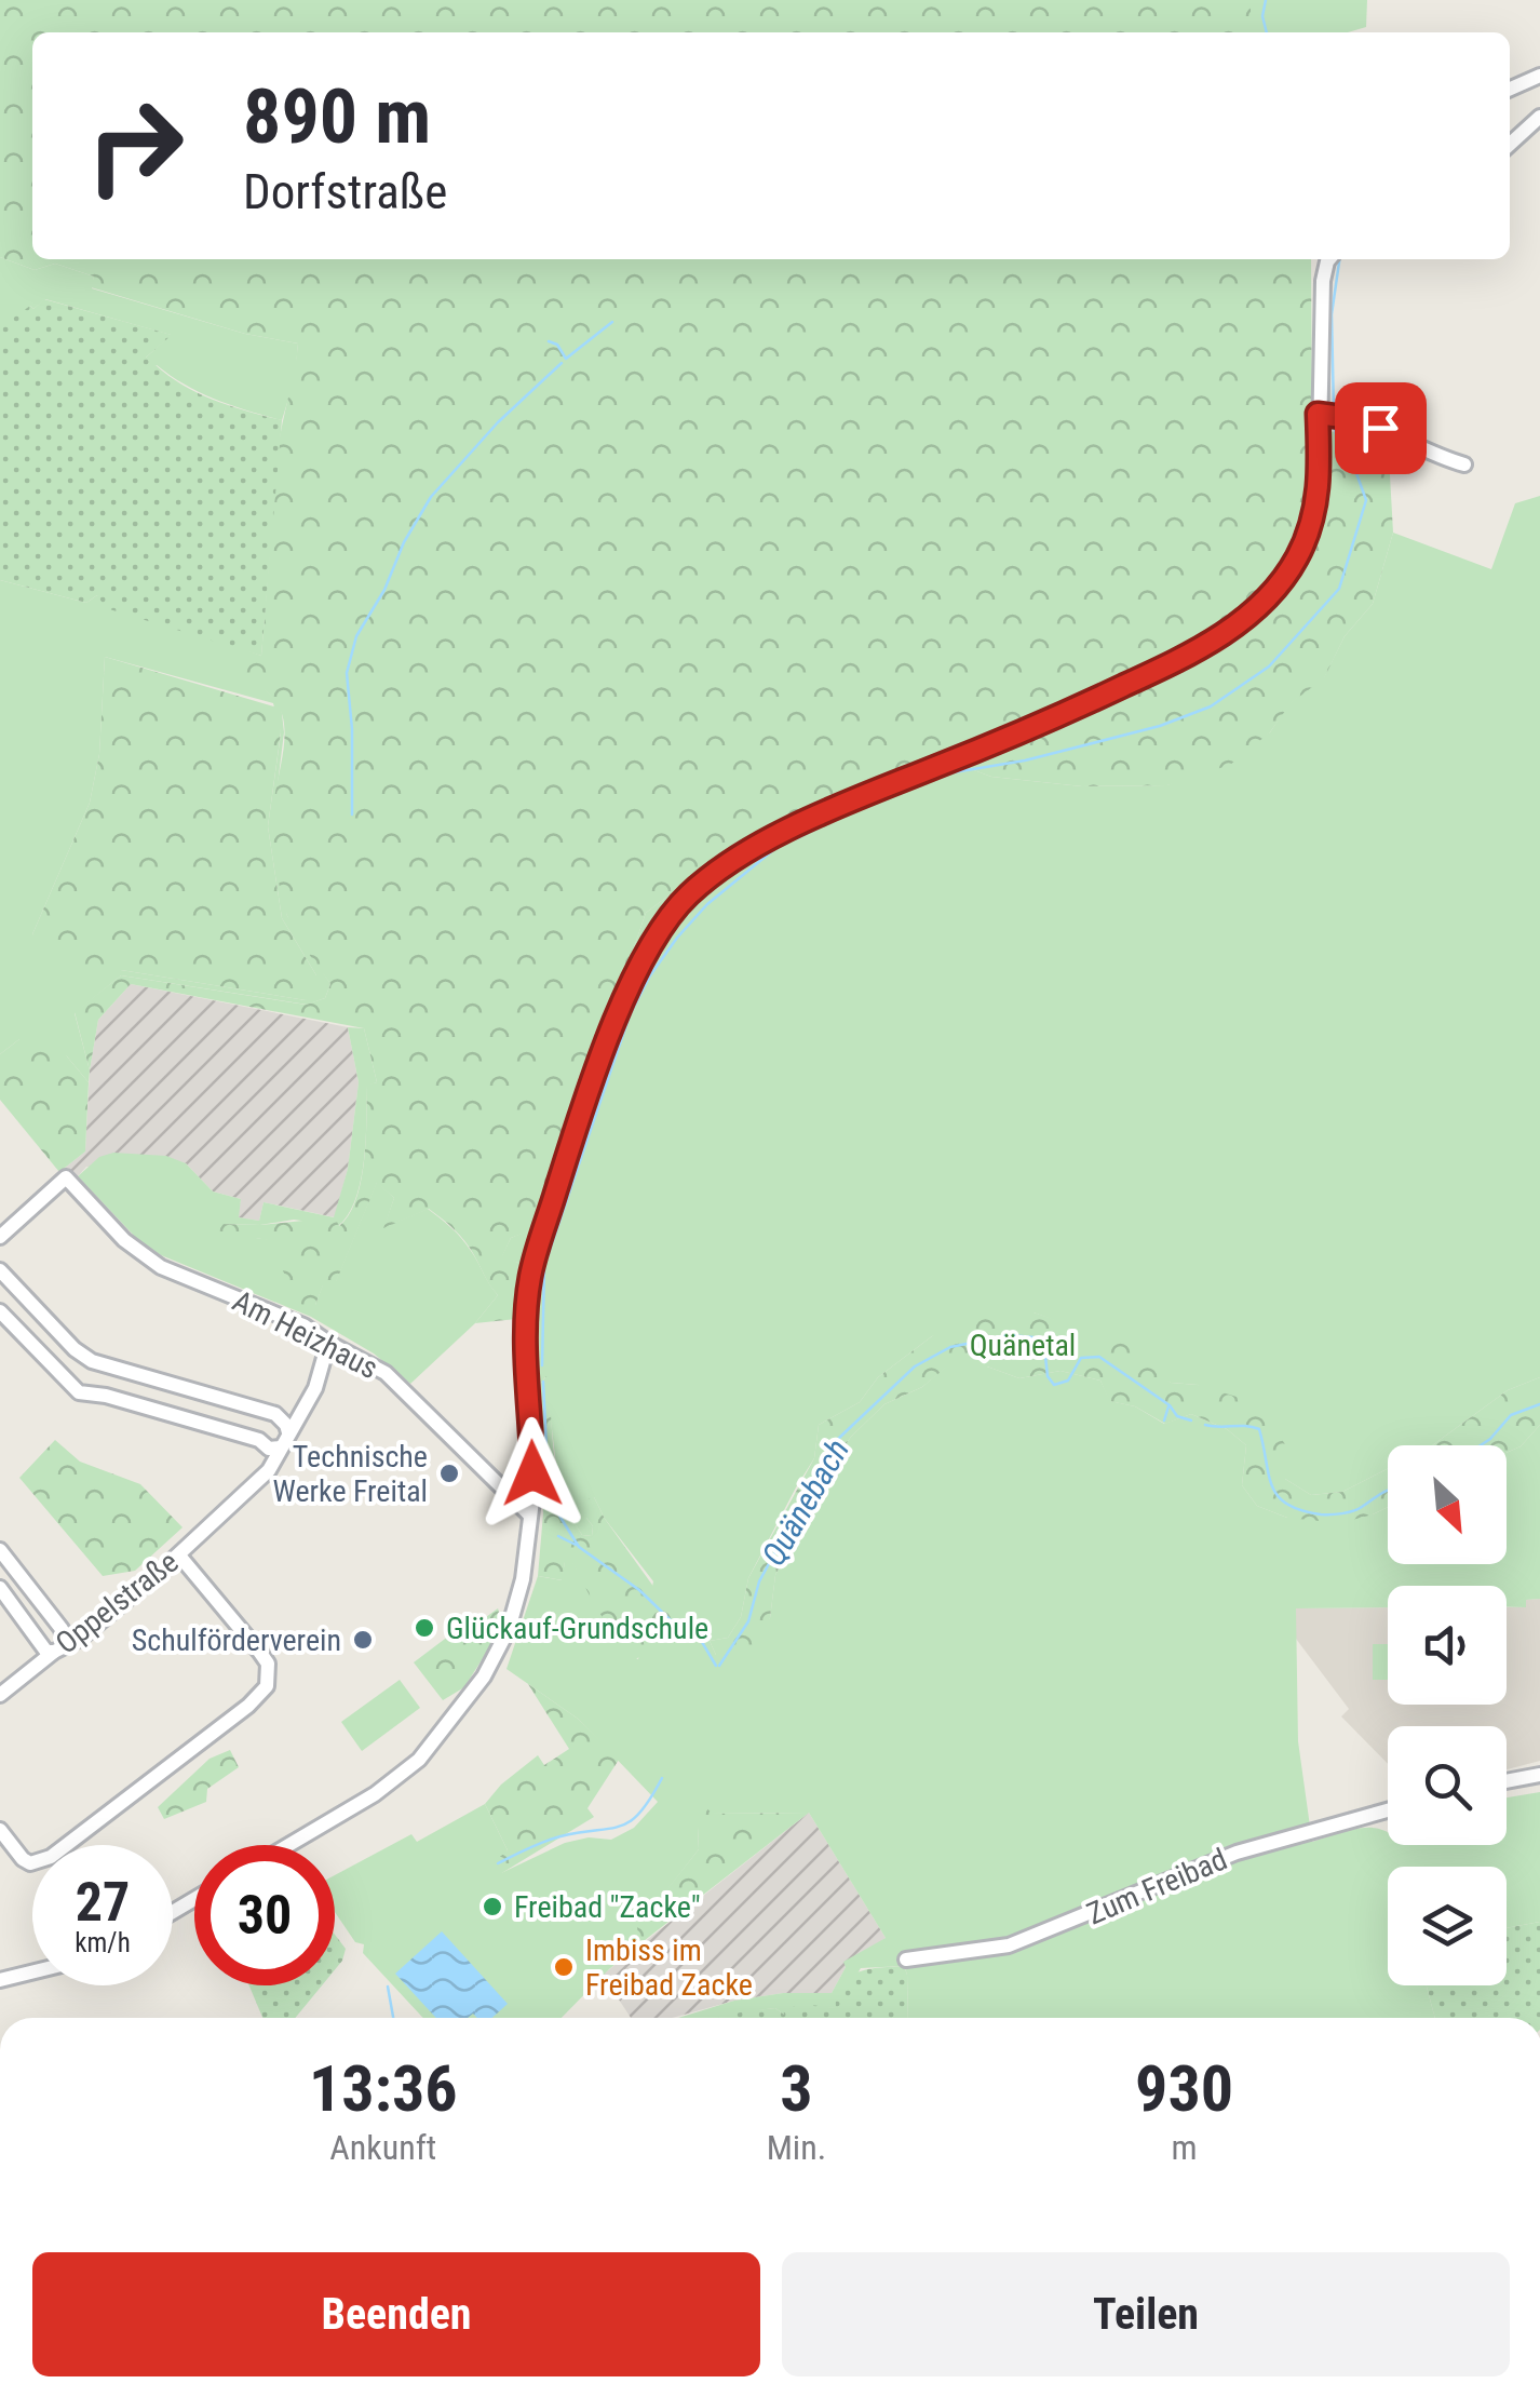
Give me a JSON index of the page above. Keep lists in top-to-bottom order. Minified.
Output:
{"streets":{"street":["Am Heizhaus","Oppelstraße","Zum Freibad"]},"crossings":[["Am Heizhaus","Oppelstraße"]],"water":["Quänebach"],"parks":["Quänetal"],"places":["Technische Werke Freital","Glückauf-Grundschule","Schulförderverein","Freibad \"Zacke\"","Imbiss im Freibad Zacke"],"north":"bottom right","page":{"turn":["890 m","Dorfstraße"],"speed":"27 km/h","limit":"30","eta":["13:36","Ankunft","3","Min.","930","m"],"buttons":["Beenden","Teilen"]}}
